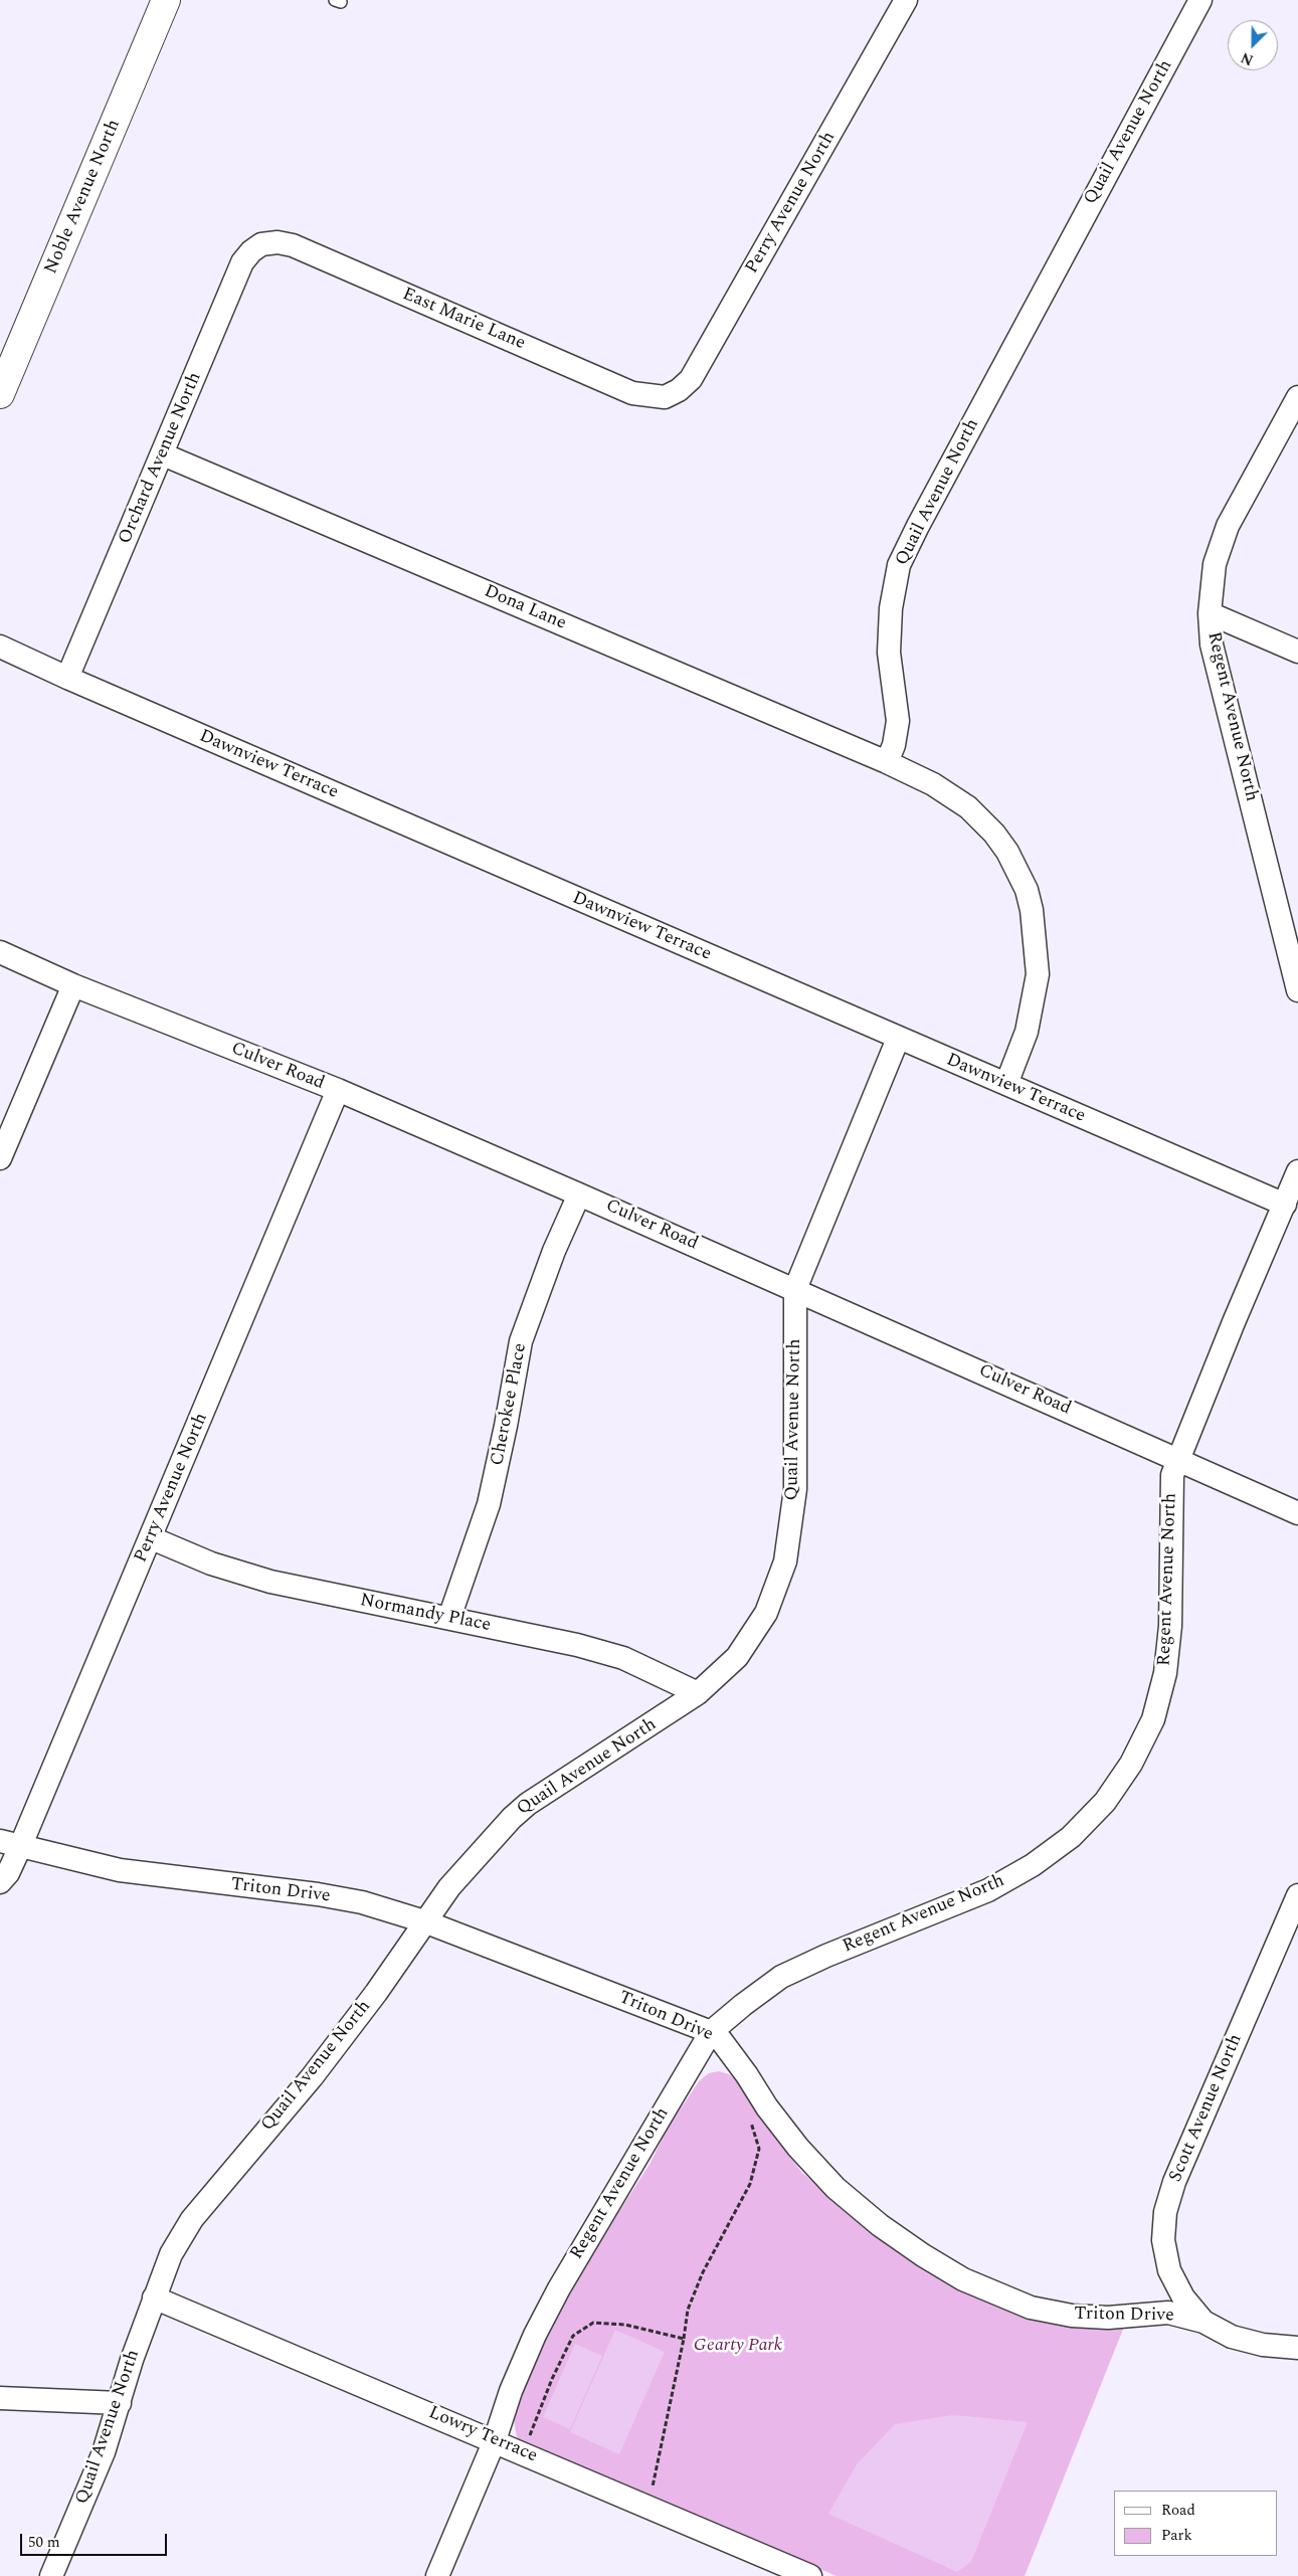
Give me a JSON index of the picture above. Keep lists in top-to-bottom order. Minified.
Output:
{"streets":{"street":["Quail Avenue North","Noble Avenue North","Perry Avenue North","East Marie Lane","Orchard Avenue North","Dona Lane","Regent Avenue North","Dawnview Terrace","Culver Road","Cherokee Place","Normandy Place","Triton Drive","Scott Avenue North","Lowry Terrace"]},"crossings":[["Quail Avenue North","Dona Lane"],["Quail Avenue North","Dawnview Terrace"],["Quail Avenue North","Culver Road"],["Quail Avenue North","Normandy Place"],["Quail Avenue North","Triton Drive"],["Quail Avenue North","Lowry Terrace"],["Perry Avenue North","East Marie Lane"],["Perry Avenue North","Culver Road"],["Perry Avenue North","Normandy Place"],["Perry Avenue North","Triton Drive"],["East Marie Lane","Orchard Avenue North"],["Orchard Avenue North","Dona Lane"],["Orchard Avenue North","Dawnview Terrace"],["Regent Avenue North","Dawnview Terrace"],["Regent Avenue North","Culver Road"],["Regent Avenue North","Triton Drive"],["Regent Avenue North","Lowry Terrace"],["Culver Road","Cherokee Place"],["Cherokee Place","Normandy Place"],["Triton Drive","Scott Avenue North"]],"parks":["Gearty Park"],"legend":["Road","Park"],"scale_bar":"50 m","north":"bottom left"}
